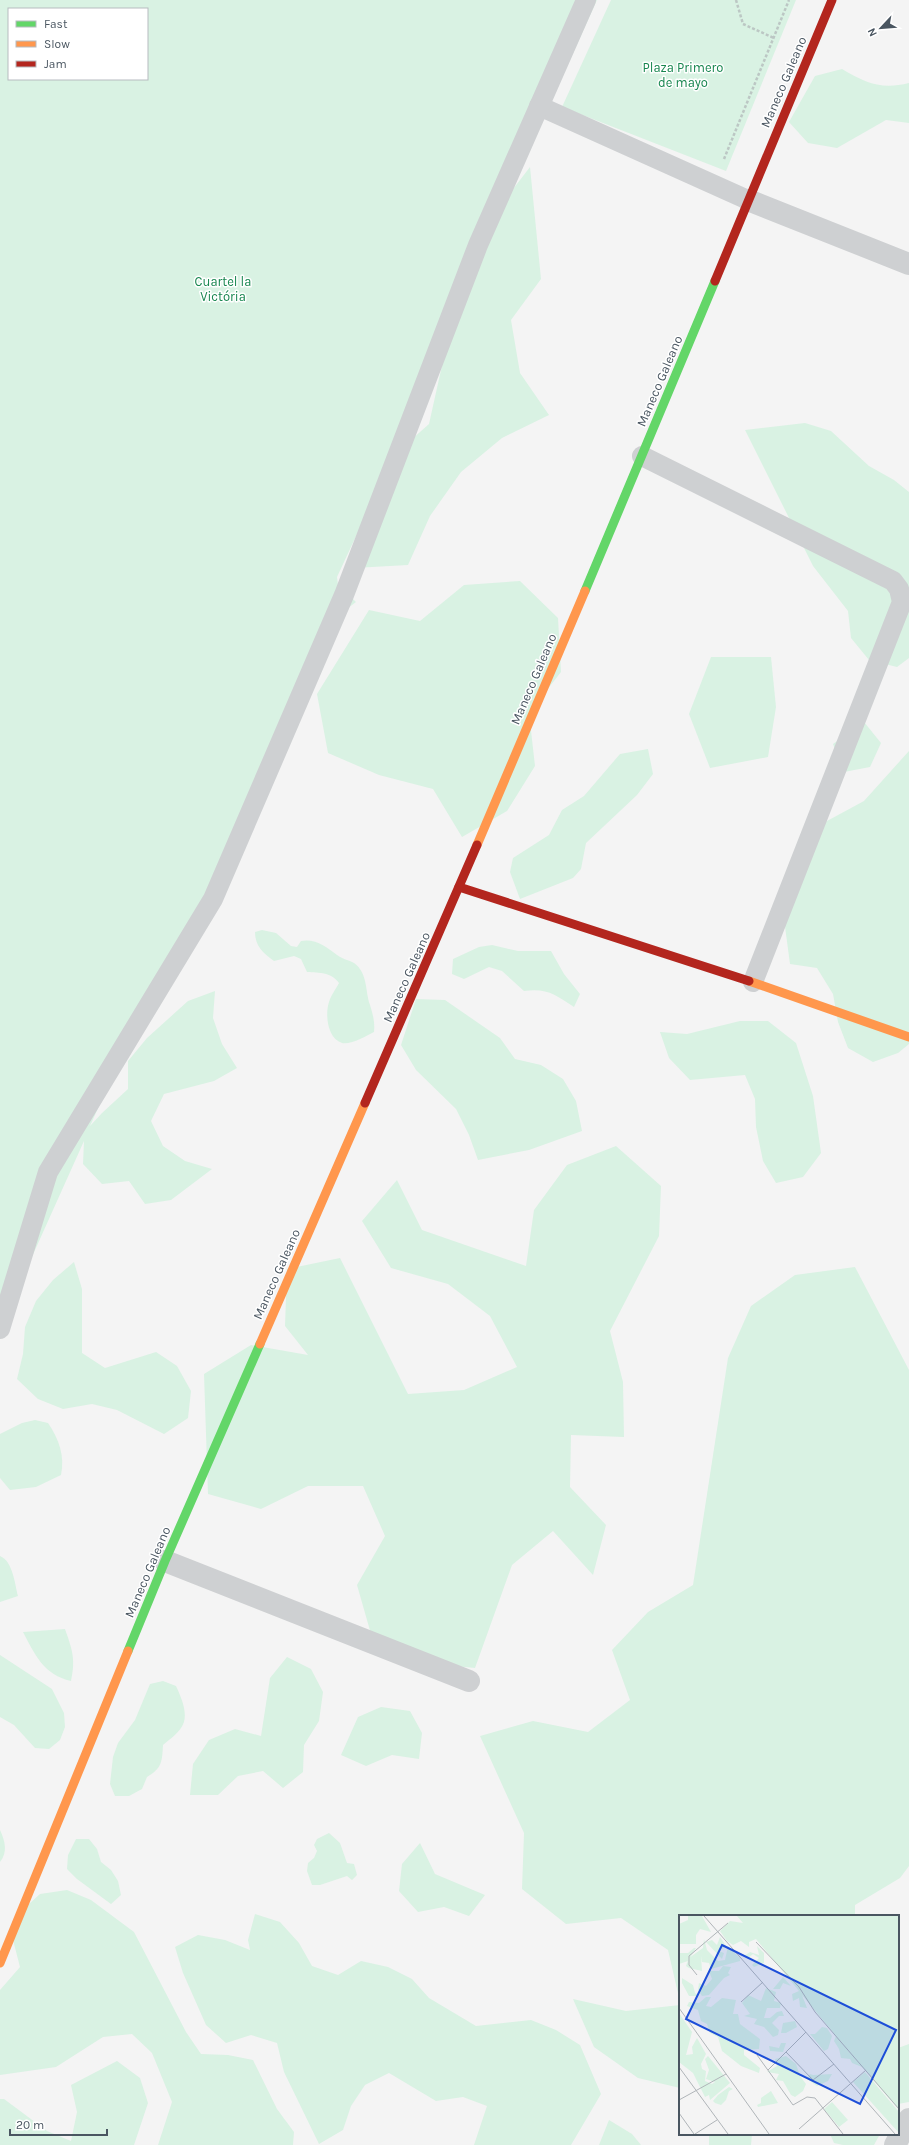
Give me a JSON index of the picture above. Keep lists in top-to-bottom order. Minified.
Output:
{"streets":{"street":["Maneco Galeano"]},"parks":["Plaza Primero de mayo","Cuartel la Victória"],"legend":["Fast","Slow","Jam"],"scale_bar":"20 m","north":"bottom left"}
